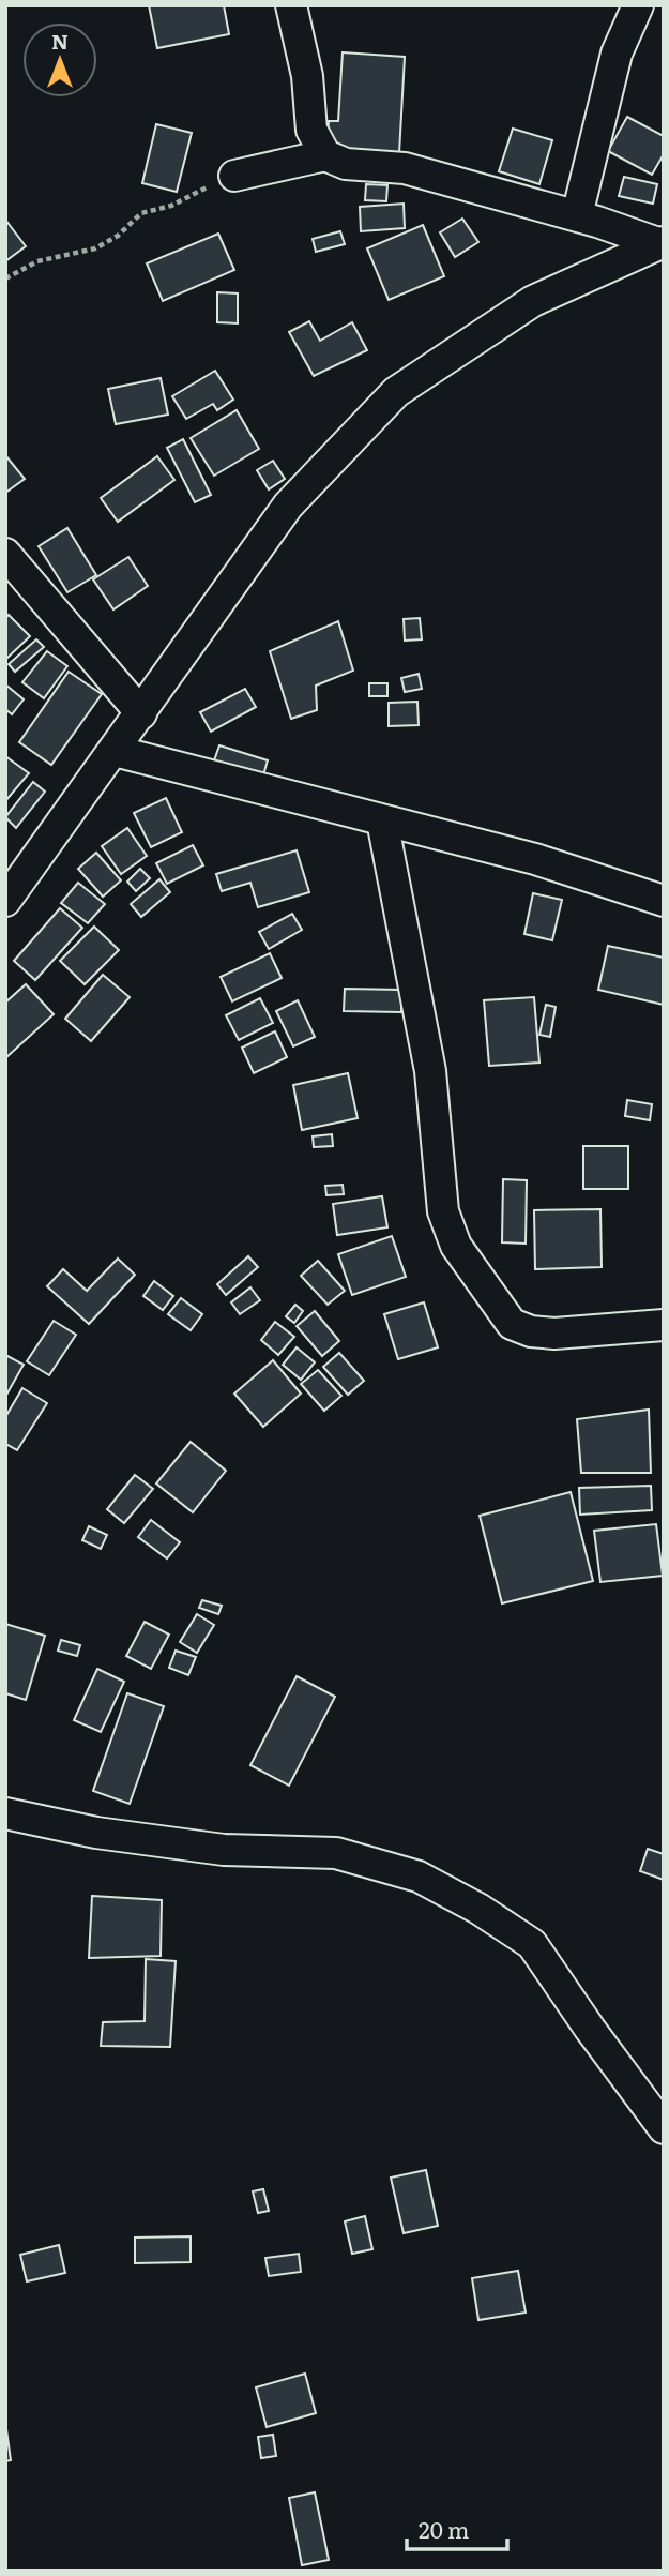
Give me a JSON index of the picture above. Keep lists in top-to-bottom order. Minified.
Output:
{"scale_bar":"20 m","north":"top"}
